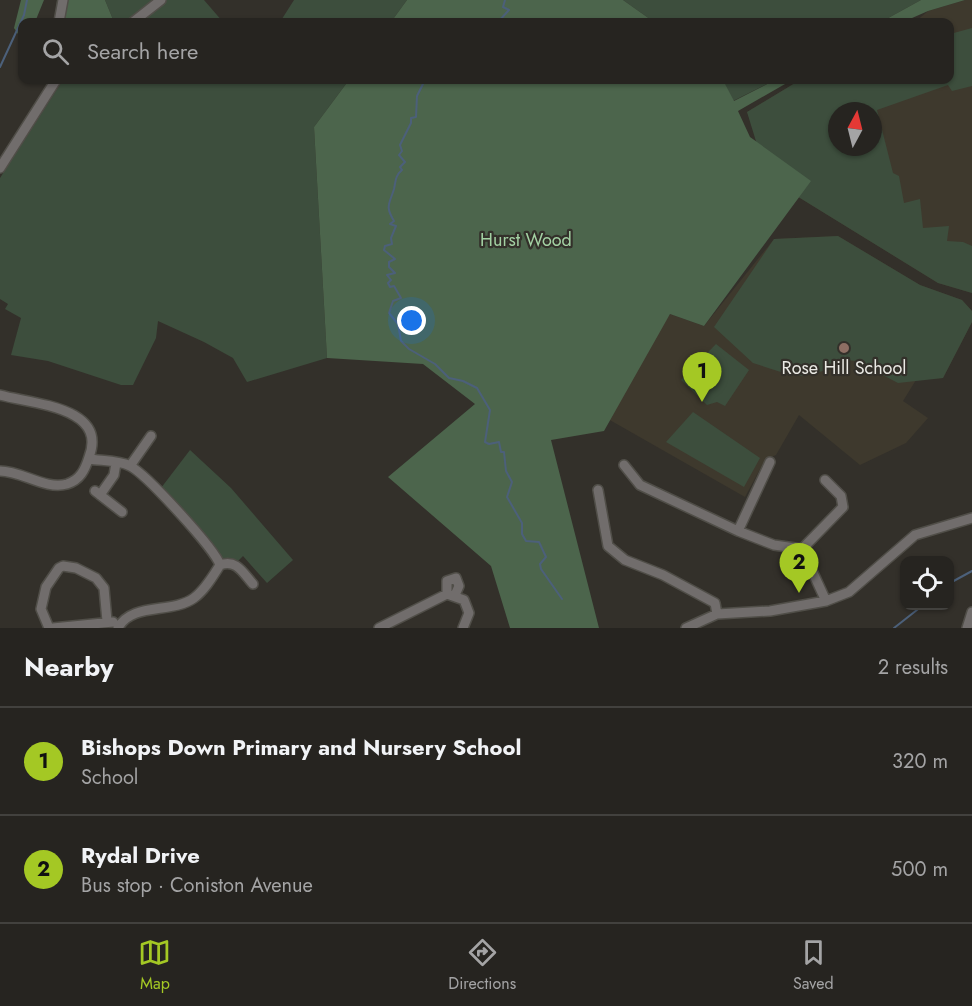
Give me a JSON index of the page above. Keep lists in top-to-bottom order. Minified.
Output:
{"parks":["Hurst Wood"],"places":["Rose Hill School"],"north":"top","page":{"search":"Search here","pins":["1","2"],"heading":["Nearby","2 results"],"list":[{"mark":"1","name":"Bishops Down Primary and Nursery School","note":"School","value":"320 m"},{"mark":"2","name":"Rydal Drive","note":"Bus stop · Coniston Avenue","value":"500 m"}],"nav":["Map","Directions","Saved"]}}
